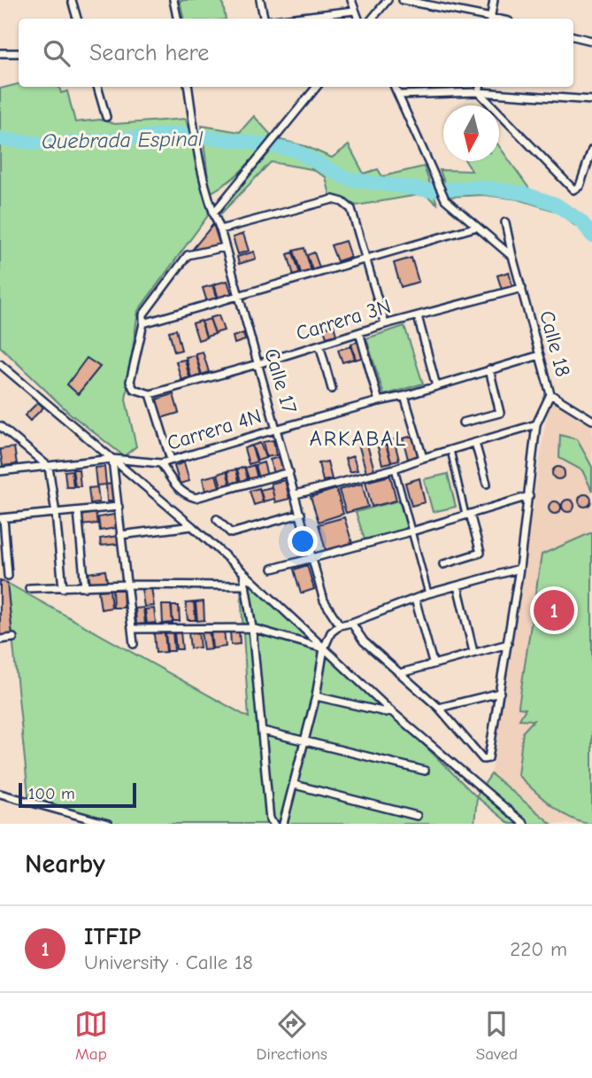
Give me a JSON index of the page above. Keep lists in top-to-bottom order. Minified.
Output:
{"streets":{"street":["Carrera 3N","Calle 18","Calle 17","Carrera 4N"]},"crossings":[["Carrera 3N","Calle 18"],["Carrera 3N","Calle 17"],["Calle 18","Carrera 4N"],["Calle 17","Carrera 4N"]],"districts":["ARKABAL"],"water":["Quebrada Espinal"],"scale_bar":"100 m","north":"bottom","page":{"search":"Search here","pins":"1","scale":"100 m","heading":"Nearby","list":[{"mark":"1","name":"ITFIP","note":"University · Calle 18","value":"220 m"}],"nav":["Map","Directions","Saved"]}}
